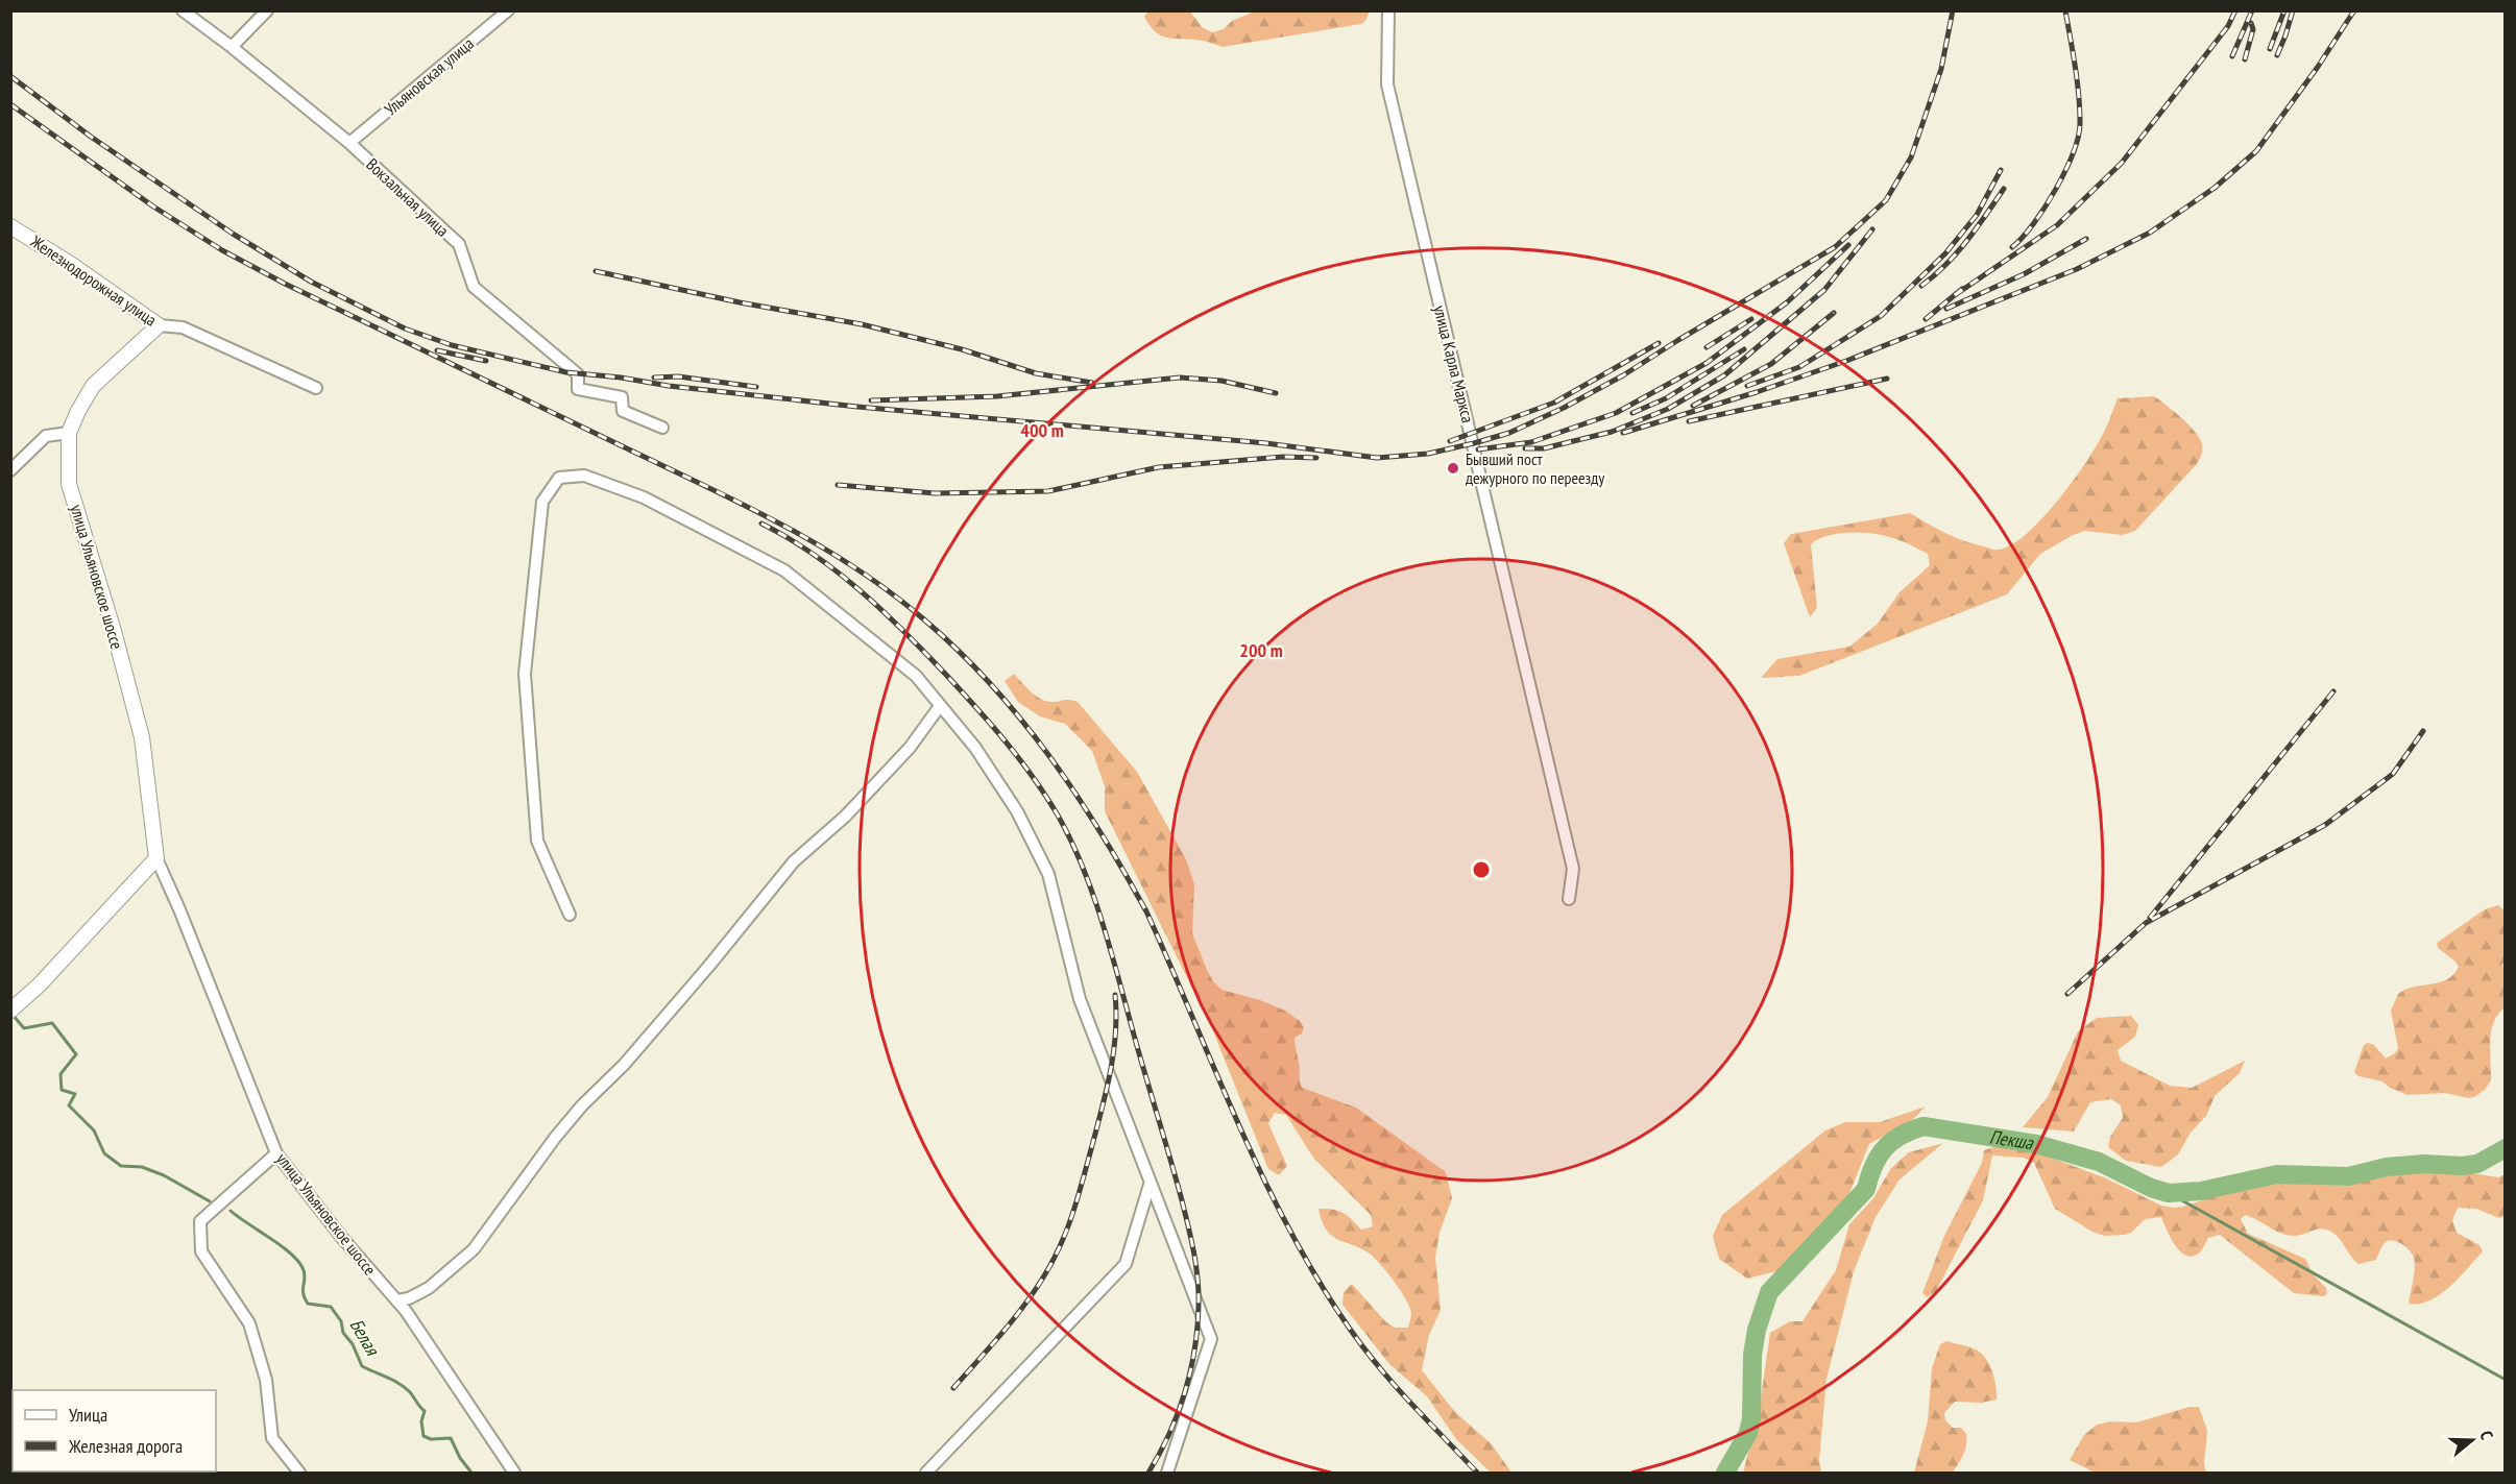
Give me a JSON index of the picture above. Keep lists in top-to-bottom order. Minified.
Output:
{"streets":{"street":["Ульяновская улица","Вокзальная улица","Железнодорожная улица","улица Карла Маркса","улица Ульяновское шоссе"]},"crossings":[["Ульяновская улица","Вокзальная улица"],["Железнодорожная улица","улица Ульяновское шоссе"]],"water":["Пекша","Белая"],"places":["Бывший пост дежурного по переезду"],"legend":["Улица","Железная дорога"],"north":"right","rings":["400 m","200 m"]}
